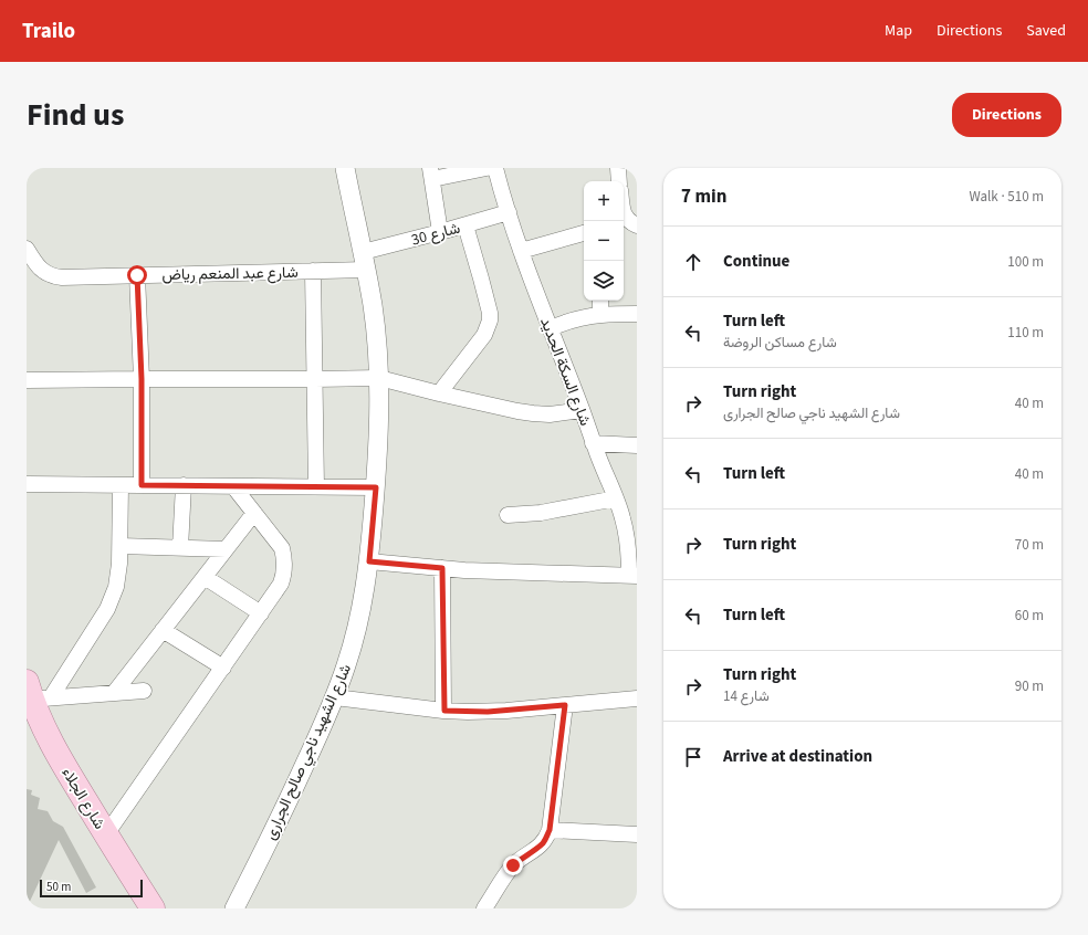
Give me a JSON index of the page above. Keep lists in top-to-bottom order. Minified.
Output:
{"streets":{"main road":["شارع الجلاء"],"street":["شارع 30","شارع عبد المنعم رياض","شارع السكة الحديد","شارع الشهيد ناجي صالح الجرارى"]},"crossings":[["شارع 30","شارع السكة الحديد"],["شارع 30","شارع الشهيد ناجي صالح الجرارى"],["شارع عبد المنعم رياض","شارع الشهيد ناجي صالح الجرارى"]],"scale_bar":"50 m","page":{"header":"Trailo","nav":["Map","Directions","Saved"],"title":"Find us","buttons":"Directions","heading":["7 min","Walk · 510 m"],"map_buttons":["+","−"],"list":[["Continue","100 m"],["Turn left","شارع مساكن الروضة","110 m"],["Turn right","شارع الشهيد ناجي صالح الجرارى","40 m"],["Turn left","40 m"],["Turn right","70 m"],["Turn left","60 m"],["Turn right","شارع 14","90 m"],"Arrive at destination"],"scale":"50 m"}}
